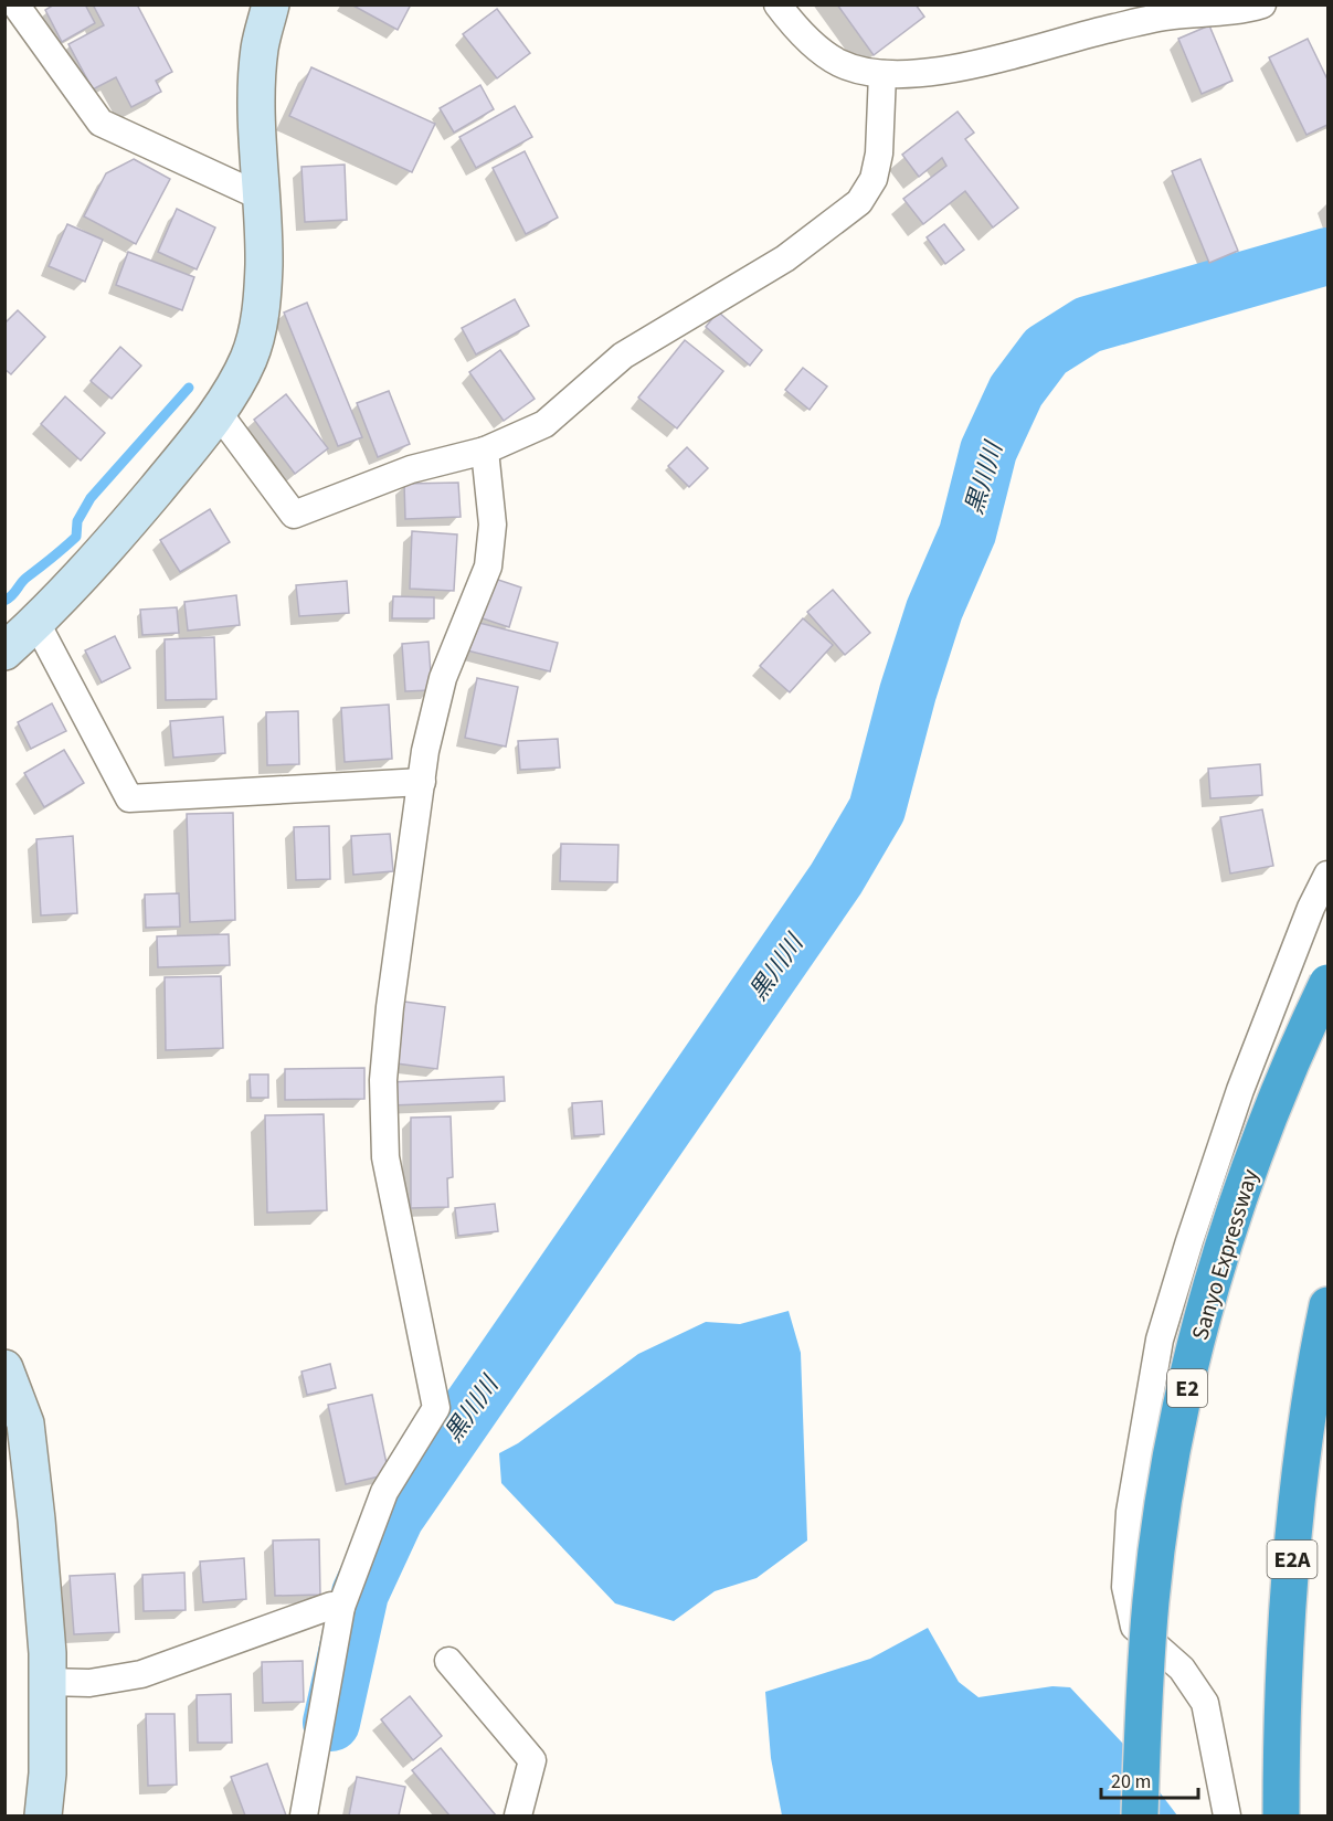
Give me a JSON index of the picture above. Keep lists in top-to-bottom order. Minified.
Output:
{"streets":{"highway":["Sanyo Expressway","E2","E2A"]},"water":["黒川川"],"scale_bar":"20 m"}
